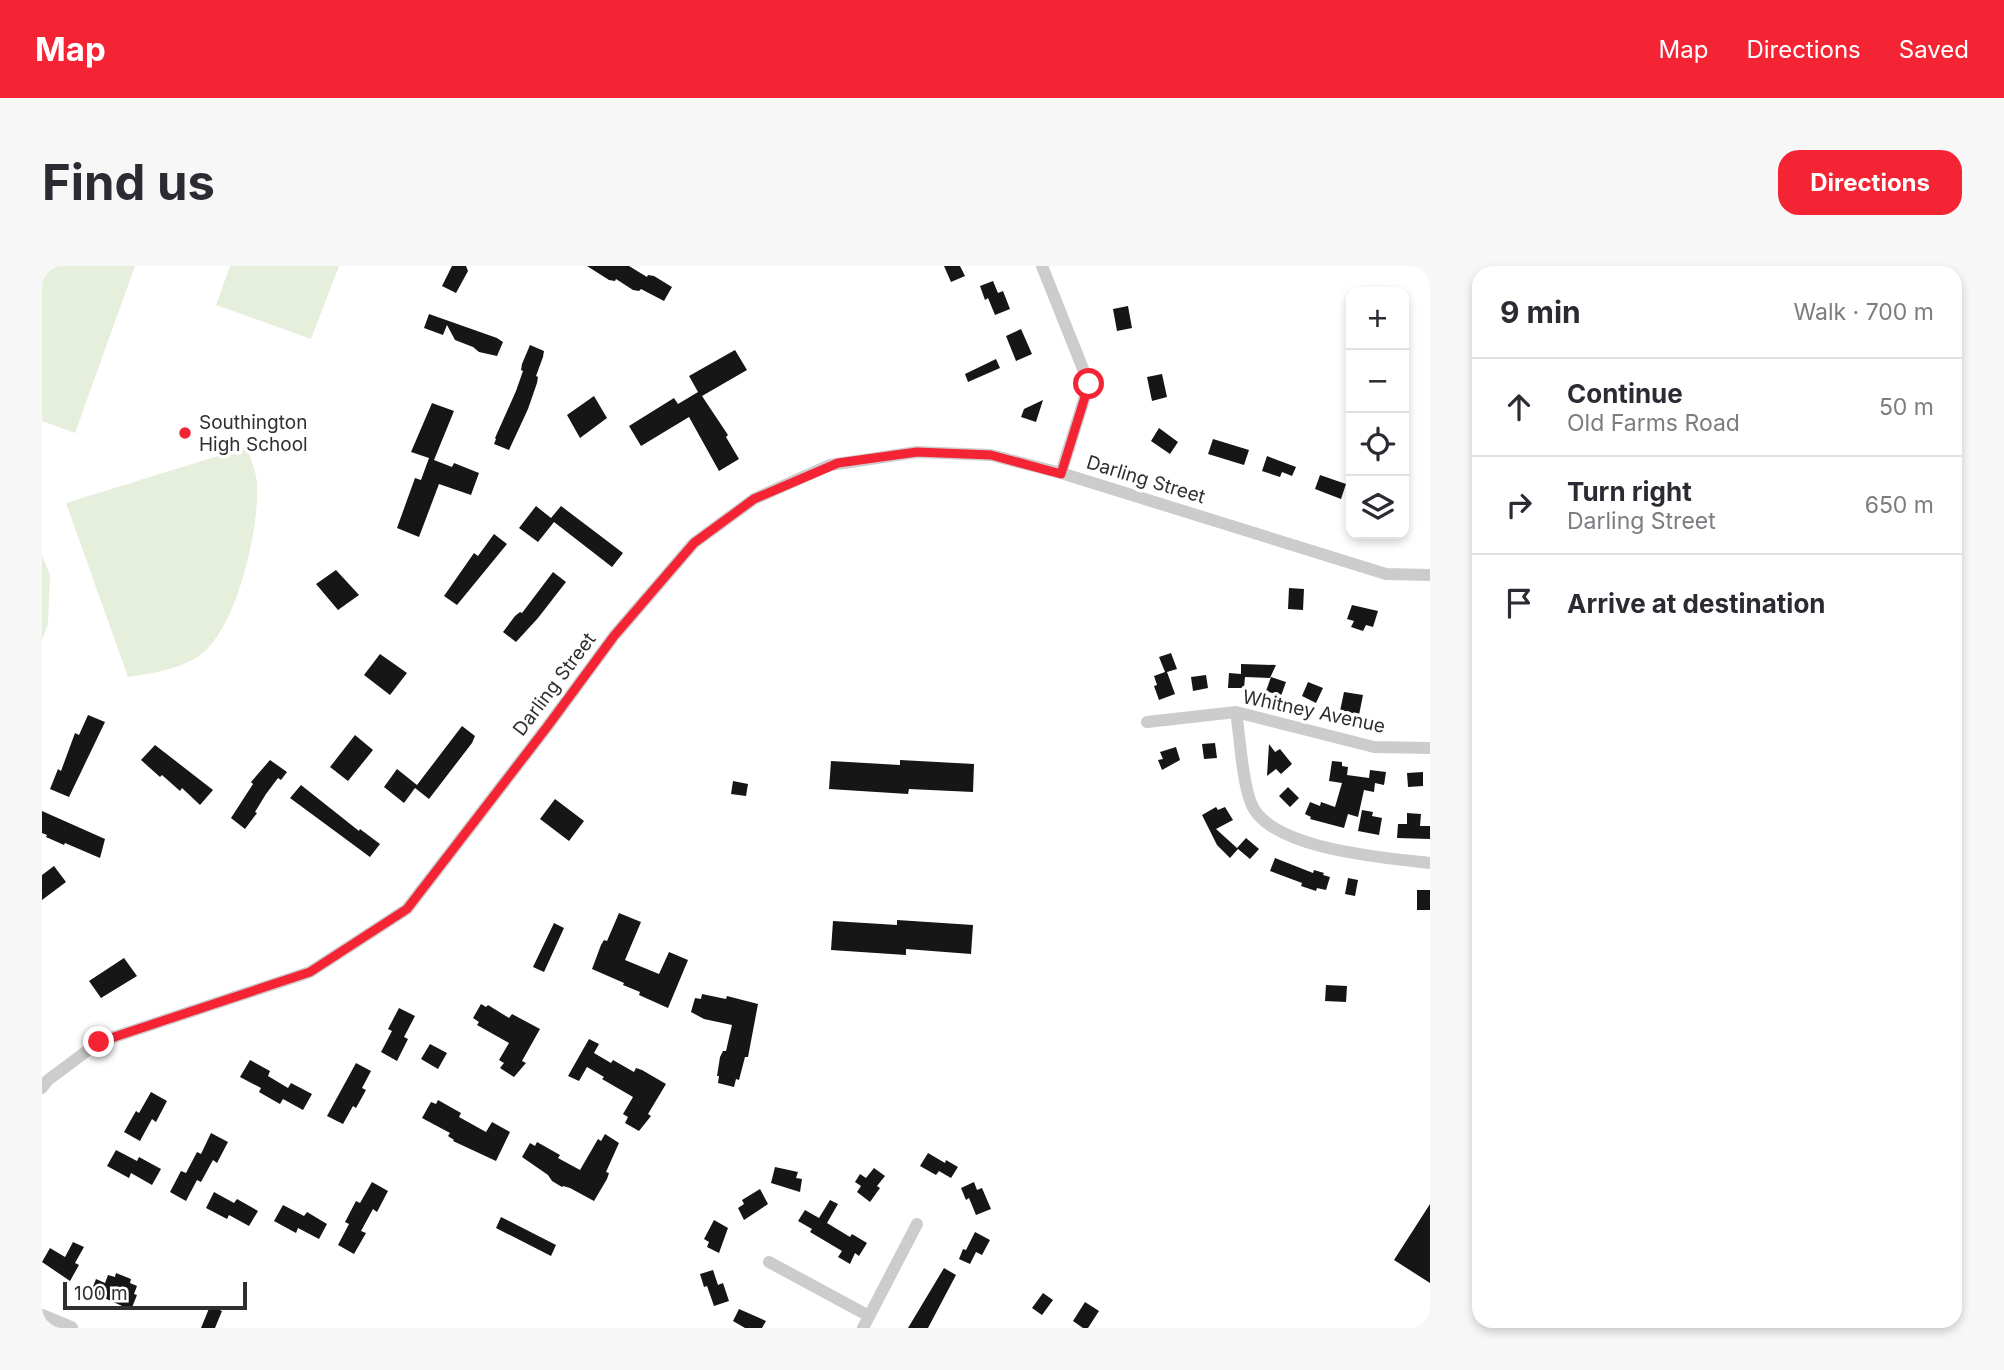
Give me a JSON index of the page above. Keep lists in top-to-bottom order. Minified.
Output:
{"streets":{"street":["Darling Street","Whitney Avenue"]},"places":["Southington High School"],"scale_bar":"100 m","page":{"header":"Map","nav":["Map","Directions","Saved"],"buttons":"Directions","title":"Find us","heading":["9 min","Walk · 700 m"],"map_buttons":["+","−"],"list":[["Continue","Old Farms Road","50 m"],["Turn right","Darling Street","650 m"],"Arrive at destination"],"scale":"100 m"}}
